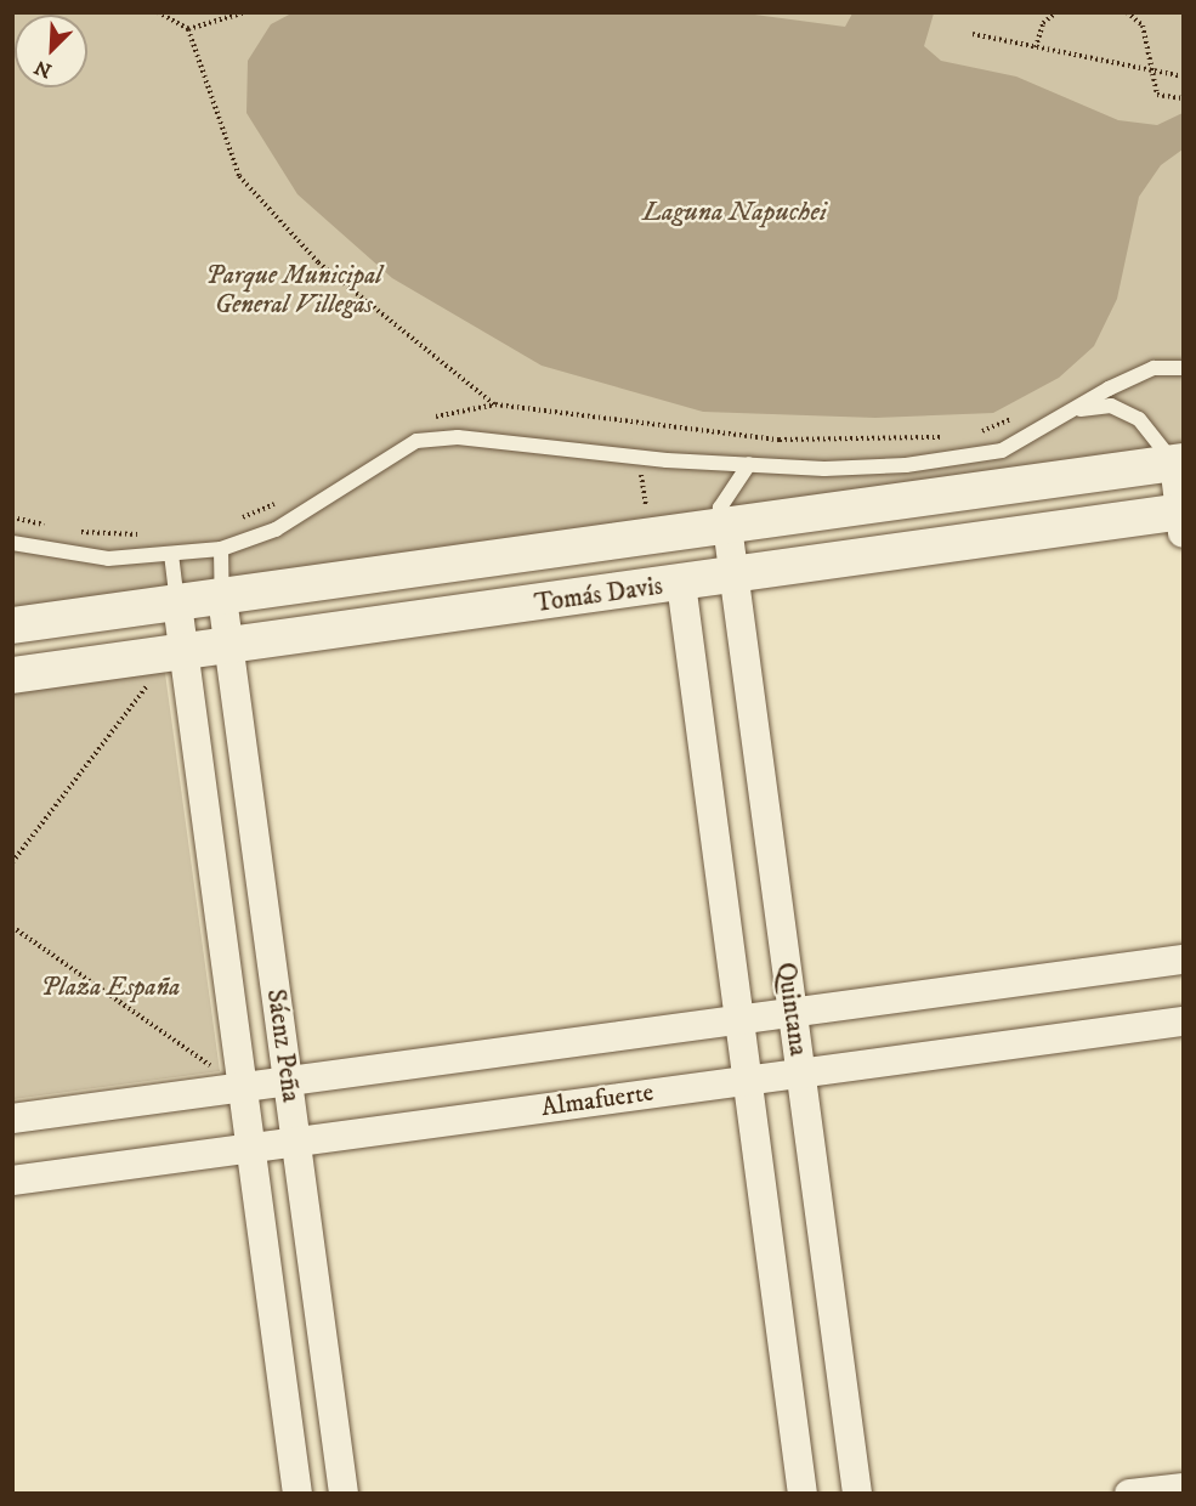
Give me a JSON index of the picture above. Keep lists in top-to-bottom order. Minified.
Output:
{"streets":{"street":["Tomás Davis","Quintana","Sáenz Peña","Almafuerte"]},"crossings":[["Tomás Davis","Quintana"],["Tomás Davis","Sáenz Peña"],["Quintana","Almafuerte"],["Sáenz Peña","Almafuerte"]],"water":["Laguna Napuchei"],"parks":["Parque Municipal General Villegas","Plaza España"],"north":"bottom left"}
